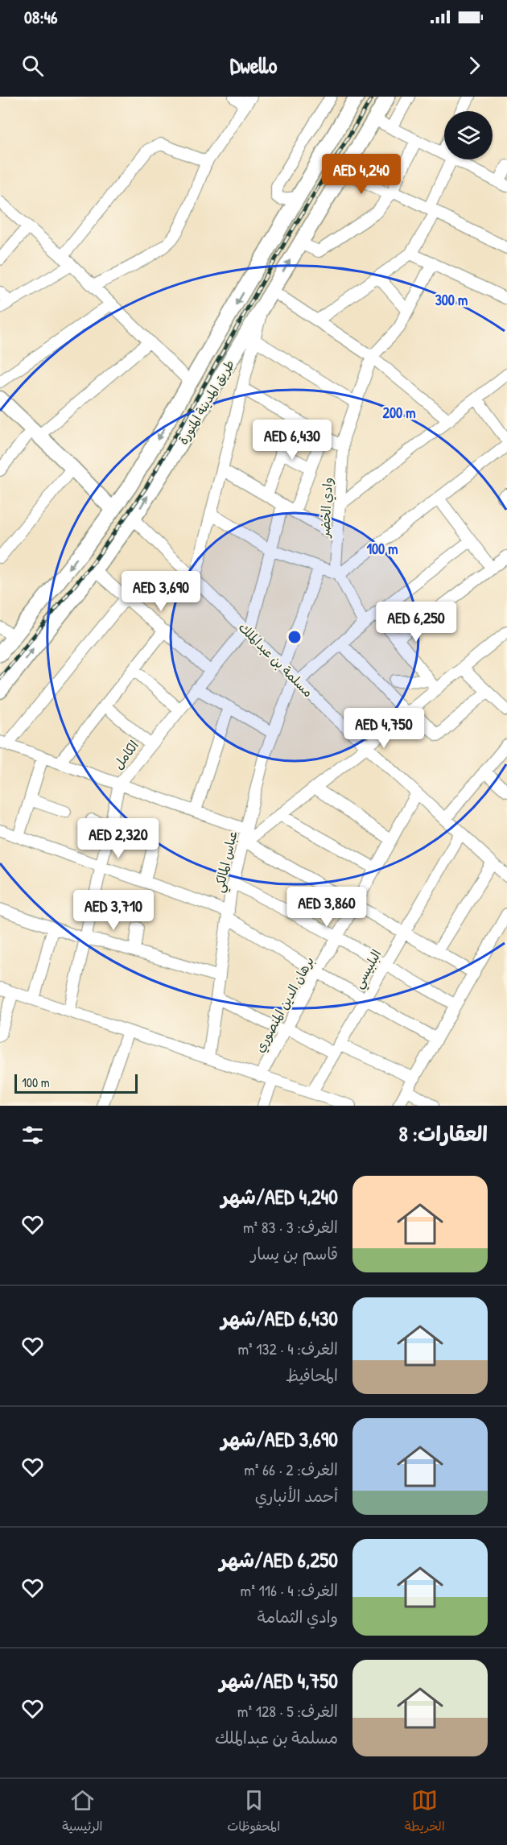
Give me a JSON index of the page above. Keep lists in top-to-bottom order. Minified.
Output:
{"streets":{"main road":["طريق المدينة المنورة"],"street":["وادي الخضر","مسلمة بن عبدالملك","الكامل","عباس المالكي","البلبيسي","برهان الدين المنصوري"]},"crossings":[["طريق المدينة المنورة","مسلمة بن عبدالملك"],["مسلمة بن عبدالملك","الكامل"],["مسلمة بن عبدالملك","عباس المالكي"],["مسلمة بن عبدالملك","البلبيسي"],["مسلمة بن عبدالملك","برهان الدين المنصوري"]],"scale_bar":"100 m","page":{"status":"08:46","header":"Dwello","price":["AED 4,240","AED 6,430","AED 3,690","AED 6,250","AED 4,750","AED 2,320","AED 3,860","AED 3,710"],"scale":"100 m","heading":"العقارات: 8","list":[{"name":"AED 4,240/شهر","note":"الغرف: 3 · 83 m² · قاسم بن يسار"},{"name":"AED 6,430/شهر","note":"الغرف: 4 · 132 m² · المحافيظ"},{"name":"AED 3,690/شهر","note":"الغرف: 2 · 66 m² · أحمد الأنباري"},{"name":"AED 6,250/شهر","note":"الغرف: 4 · 116 m² · وادي الثمامة"},{"name":"AED 4,750/شهر","note":"الغرف: 5 · 128 m² · مسلمة بن عبدالملك"}],"tabs":["الخريطة","المحفوظات","الرئيسية"]},"rings":["300 m","200 m","100 m"]}
